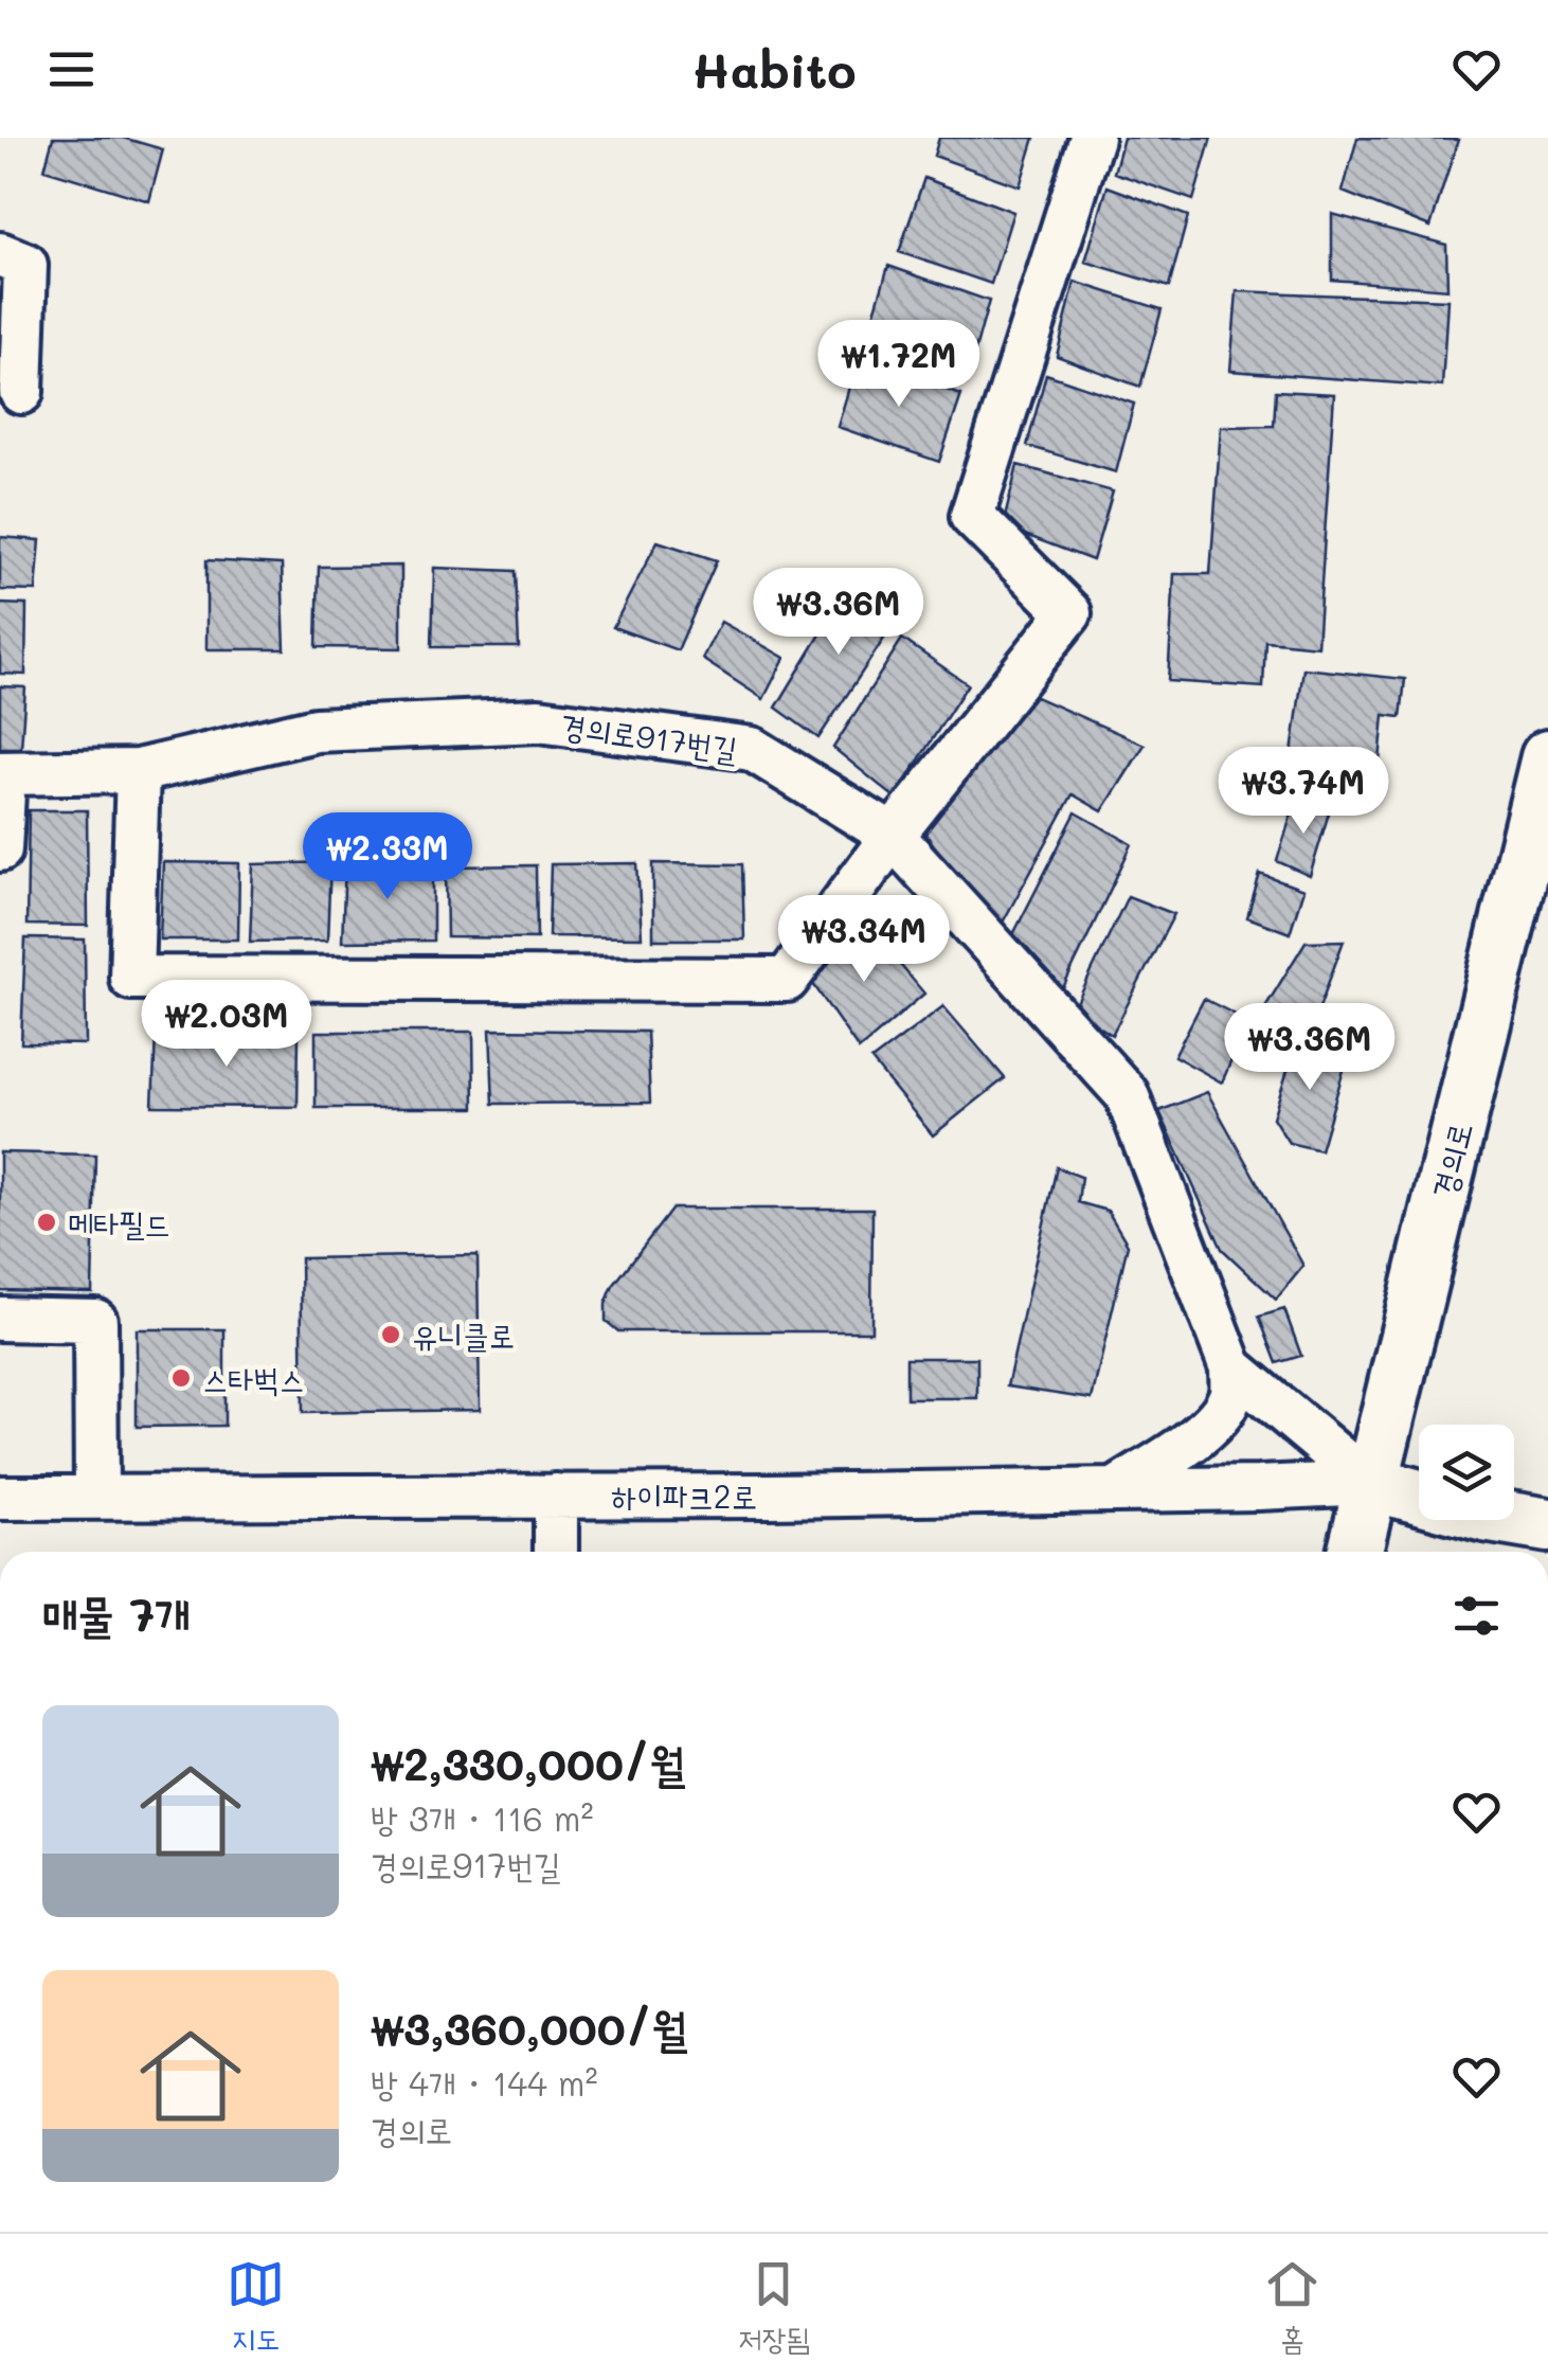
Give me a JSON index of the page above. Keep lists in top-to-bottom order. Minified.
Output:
{"streets":{"main road":["경의로"],"street":["경의로917번길","하이파크2로"]},"crossings":[["경의로","하이파크2로"]],"places":["메타필드","유니클로","스타벅스"],"page":{"header":"Habito","price":["₩1.72M","₩3.36M","₩3.74M","₩2.33M","₩3.34M","₩2.03M","₩3.36M"],"heading":"매물 7개","list":[{"name":"₩2,330,000/월","note":"방 3개 · 116 m² · 경의로917번길"},{"name":"₩3,360,000/월","note":"방 4개 · 144 m² · 경의로"}],"tabs":["지도","저장됨","홈"]}}
